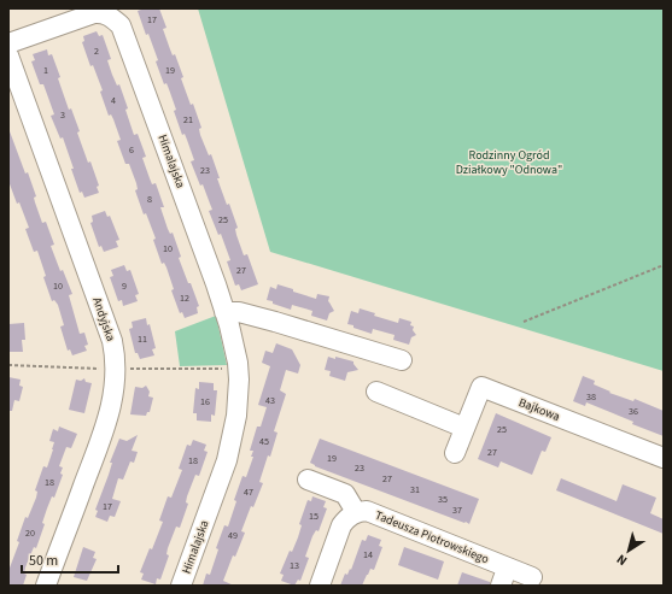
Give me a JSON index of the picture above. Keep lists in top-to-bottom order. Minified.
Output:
{"streets":{"street":["Himalajska","Andyjska","Bajkowa","Tadeusza Piotrowskiego"]},"parks":["Rodzinny Ogród Działkowy \"Odnowa\""],"house_numbers":["17","2","1","19","4","3","21","6","23","8","25","10","27","10","9","12","11","38","43","16","36","25","45","27","19","18","23","27","18","31","47","35","17","37","15","20","49","14","13"],"scale_bar":"50 m","north":"bottom left"}
